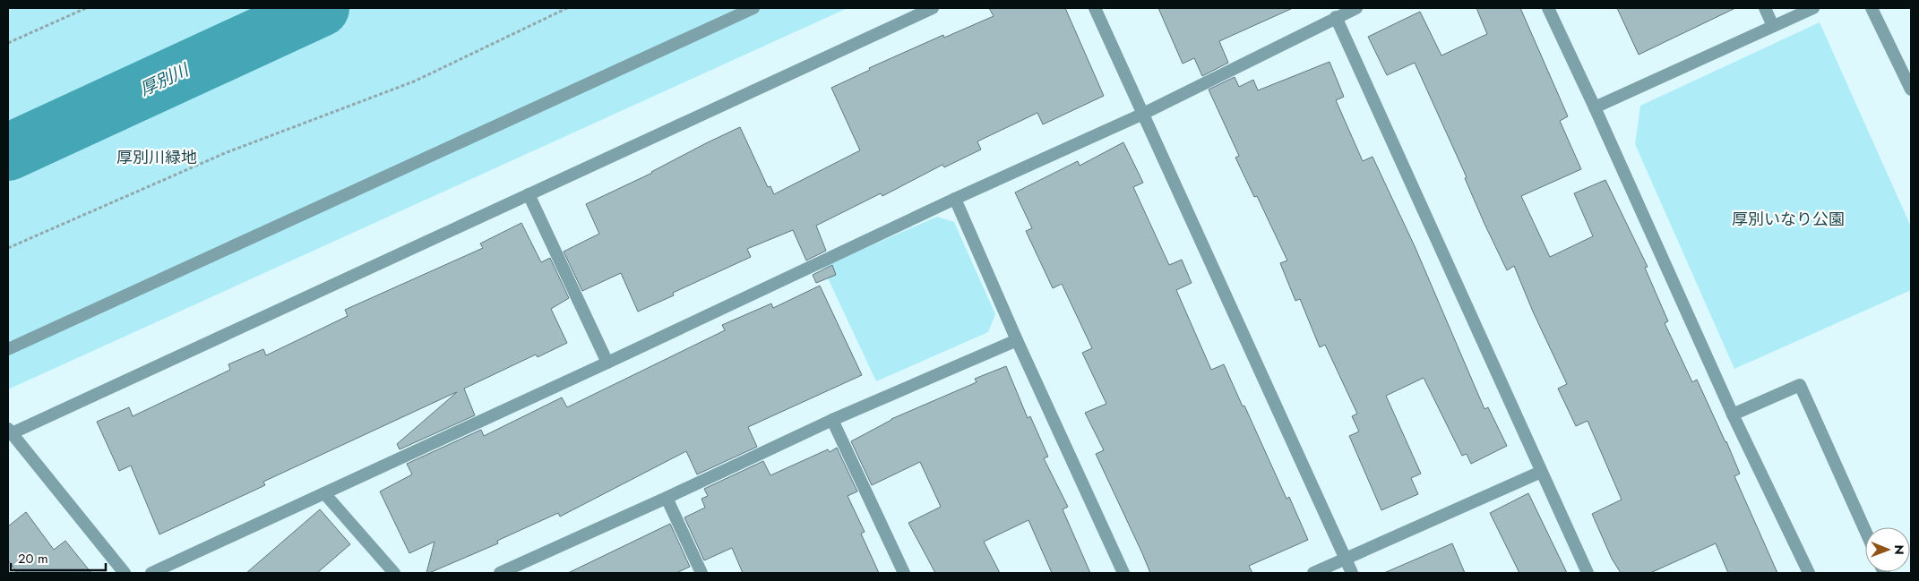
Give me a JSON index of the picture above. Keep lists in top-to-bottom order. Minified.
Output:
{"water":["厚別川"],"parks":["厚別川緑地","厚別いなり公園"],"scale_bar":"20 m","north":"right"}
